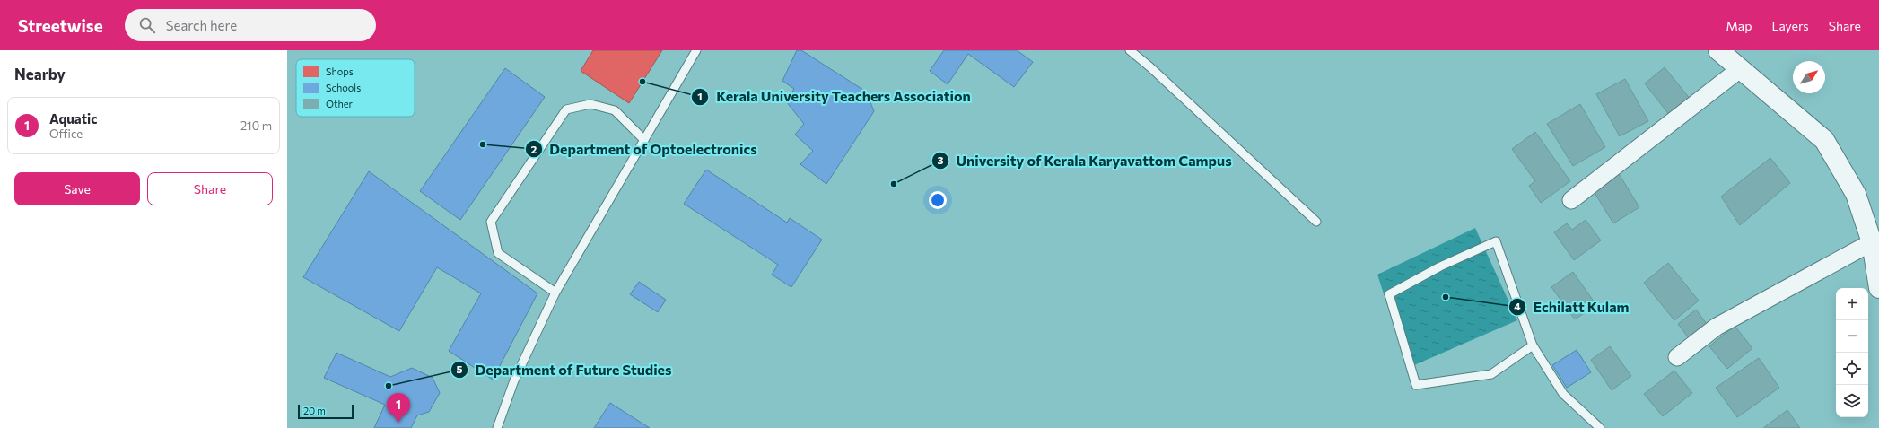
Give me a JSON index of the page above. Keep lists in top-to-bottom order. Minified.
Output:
{"places":["Kerala University Teachers Association","Department of Optoelectronics","University of Kerala Karyavattom Campus","Echilatt Kulam","Department of Future Studies"],"legend":["Shops","Schools","Other"],"scale_bar":"20 m","north":"top right","page":{"header":"Streetwise","search":"Search here","nav":["Map","Layers","Share"],"heading":"Nearby","list":[{"mark":"1","name":"Aquatic","note":"Office","value":"210 m"}],"buttons":["Save","Share"],"map_buttons":["+","−"],"pins":"1","scale":"20 m"}}
